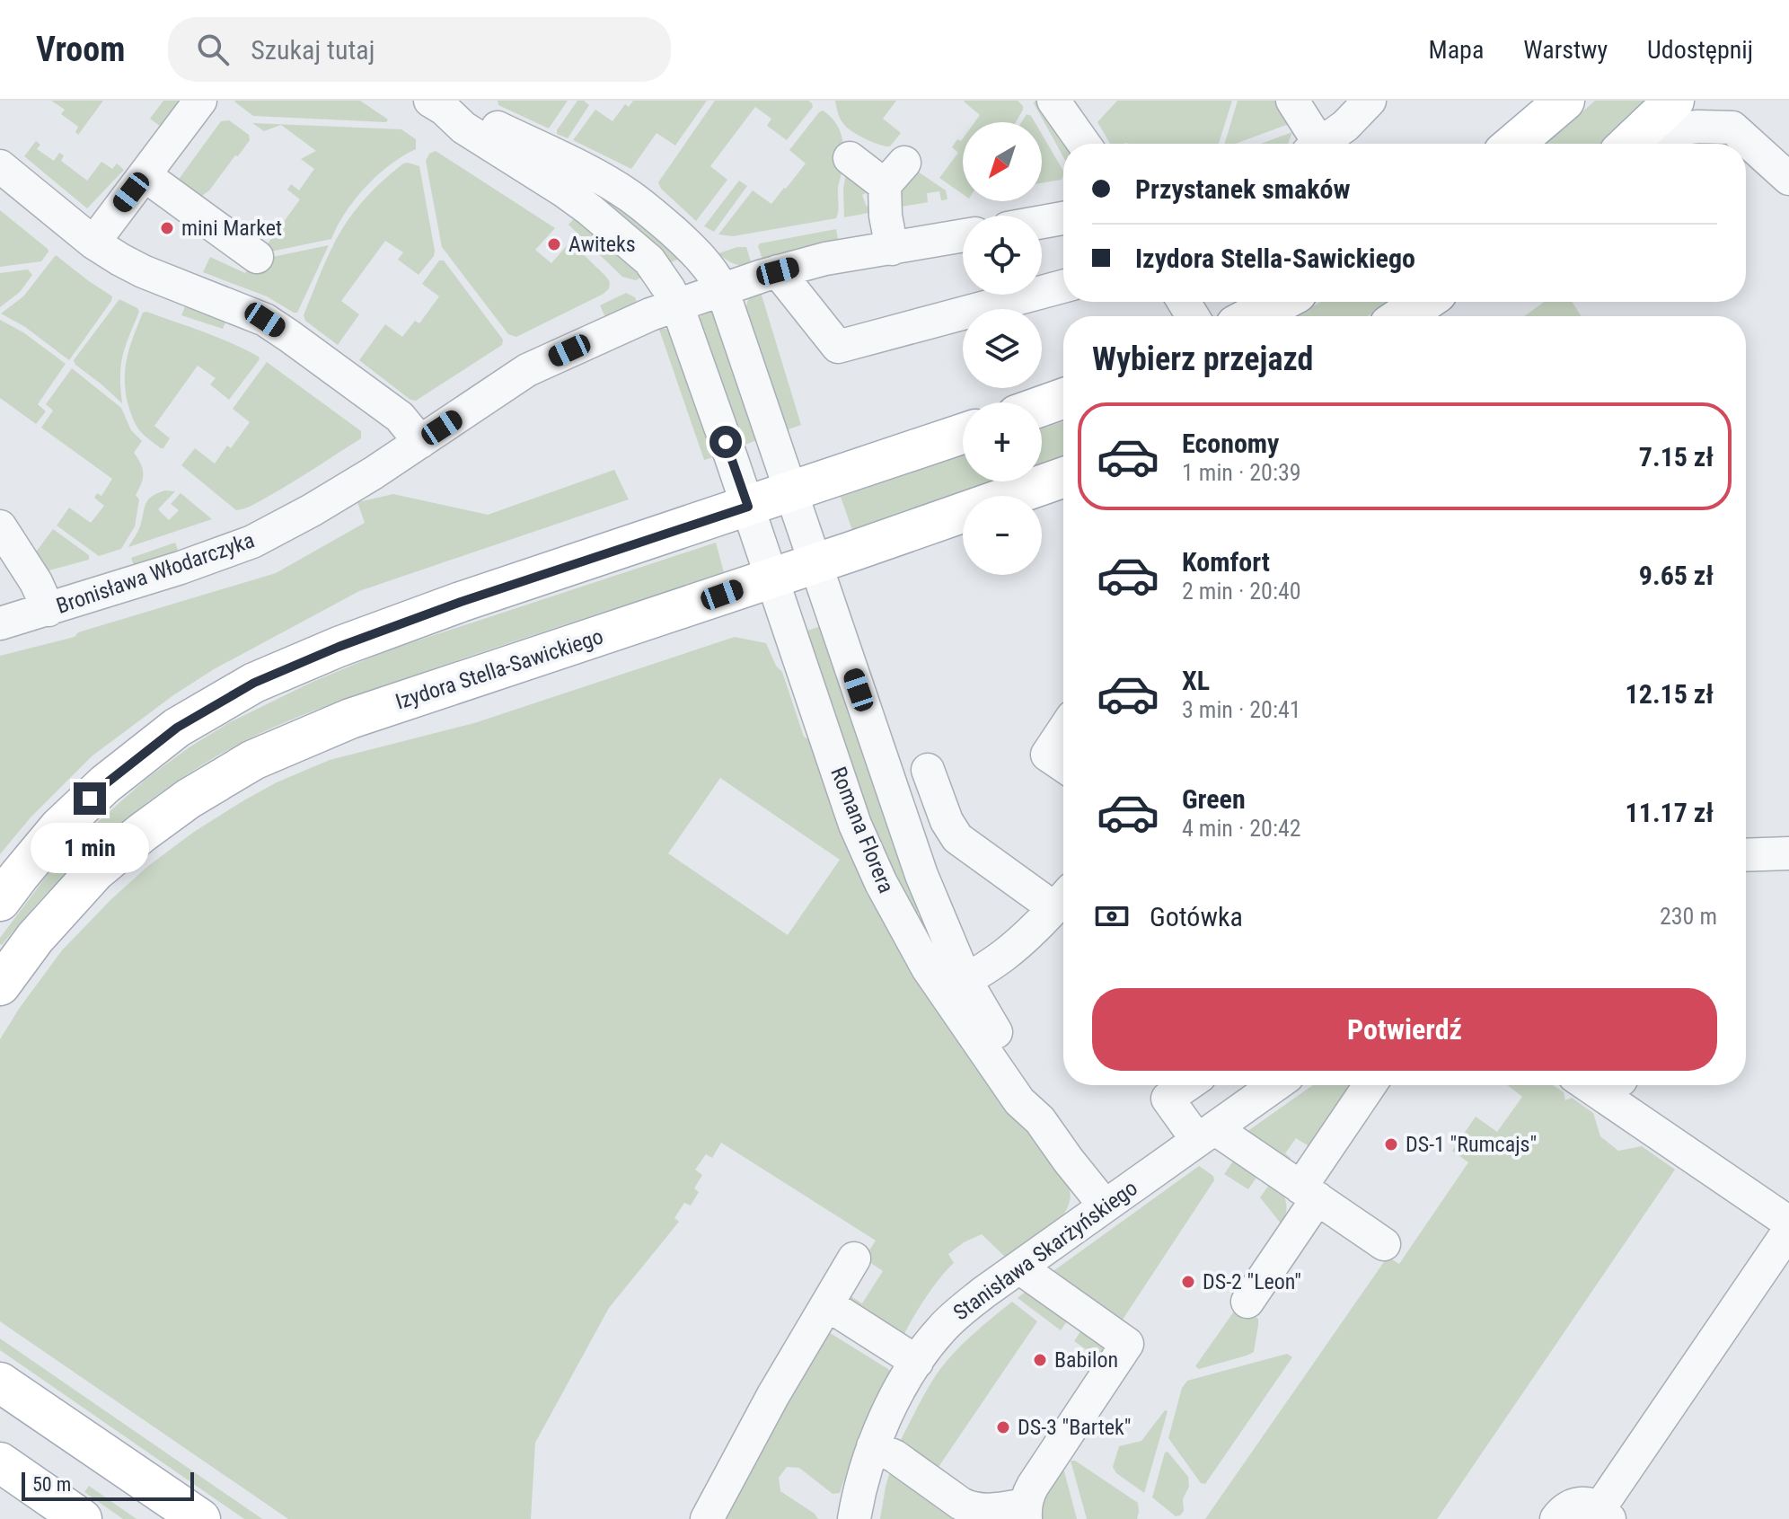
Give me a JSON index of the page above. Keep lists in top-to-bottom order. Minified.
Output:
{"streets":{"main road":["Izydora Stella-Sawickiego"],"street":["Bronisława Włodarczyka","Romana Florera","Stanisława Skarżyńskiego"]},"crossings":[["Bronisława Włodarczyka","Romana Florera"],["Izydora Stella-Sawickiego","Romana Florera"],["Romana Florera","Stanisława Skarżyńskiego"]],"places":["mini Market","Awiteks","DS-1 \"Rumcajs\"","DS-2 \"Leon\"","Babilon","DS-3 \"Bartek\""],"scale_bar":"50 m","north":"bottom left","page":{"header":"Vroom","search":"Szukaj tutaj","nav":["Mapa","Warstwy","Udostępnij"],"map_buttons":["+","−"],"banner":["Przystanek smaków","Izydora Stella-Sawickiego"],"heading":"Wybierz przejazd","list":[{"name":"Economy","note":"1 min · 20:39","value":"7.15 zł"},{"name":"Komfort","note":"2 min · 20:40","value":"9.65 zł"},{"name":"XL","note":"3 min · 20:41","value":"12.15 zł"},{"name":"Green","note":"4 min · 20:42","value":"11.17 zł"}],"bubble":"1 min","pay":["Gotówka","230 m"],"buttons":"Potwierdź","scale":"50 m"}}
